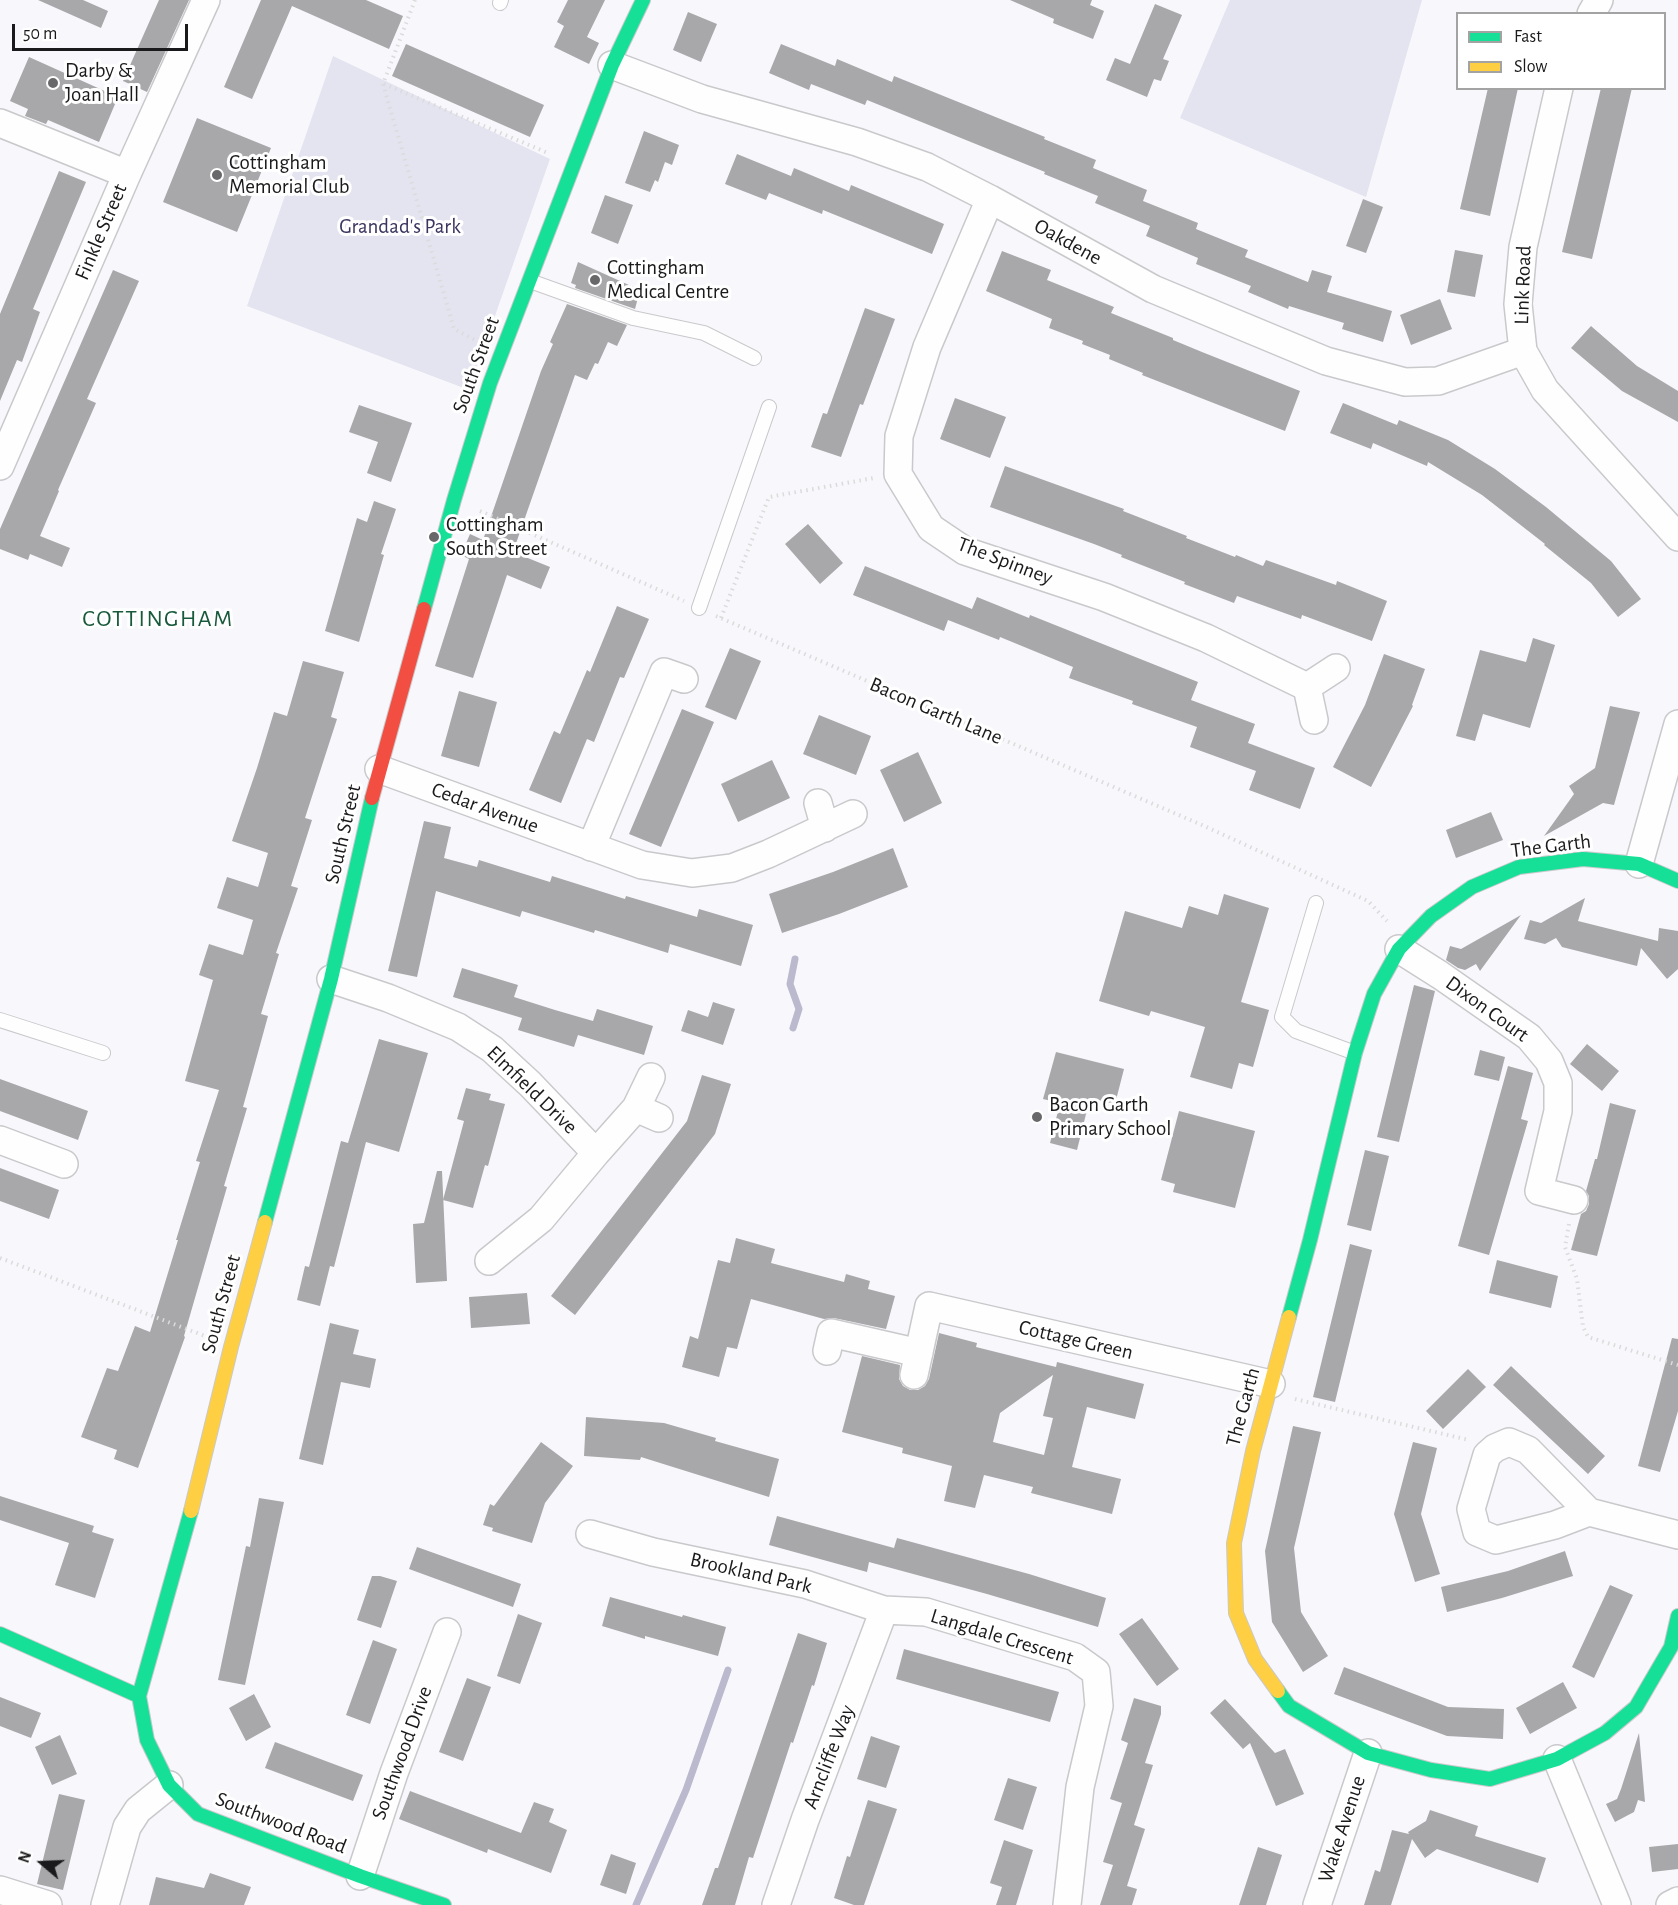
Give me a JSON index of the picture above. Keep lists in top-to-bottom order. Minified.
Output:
{"streets":{"street":["Finkle Street","Oakdene","Link Road","South Street","The Spinney","Cedar Avenue","The Garth","Dixon Court","Elmfield Drive","Cottage Green","Brookland Park","Langdale Crescent","Southwood Drive","Arncliffe Way","Southwood Road","Wake Avenue"],"path":["Bacon Garth Lane"]},"crossings":[["Oakdene","Link Road"],["Oakdene","South Street"],["South Street","Bacon Garth Lane"],["South Street","Cedar Avenue"],["South Street","Elmfield Drive"],["South Street","Southwood Road"],["Bacon Garth Lane","The Garth"],["Bacon Garth Lane","Dixon Court"],["The Garth","Dixon Court"],["The Garth","Cottage Green"],["The Garth","Wake Avenue"],["Brookland Park","Langdale Crescent"],["Brookland Park","Arncliffe Way"],["Langdale Crescent","Arncliffe Way"],["Southwood Drive","Southwood Road"]],"districts":["COTTINGHAM"],"parks":["Grandad's Park"],"places":["Darby & Joan Hall","Cottingham Memorial Club","Cottingham Medical Centre","Cottingham South Street","Bacon Garth Primary School"],"legend":["Fast","Slow"],"scale_bar":"50 m","north":"left"}
